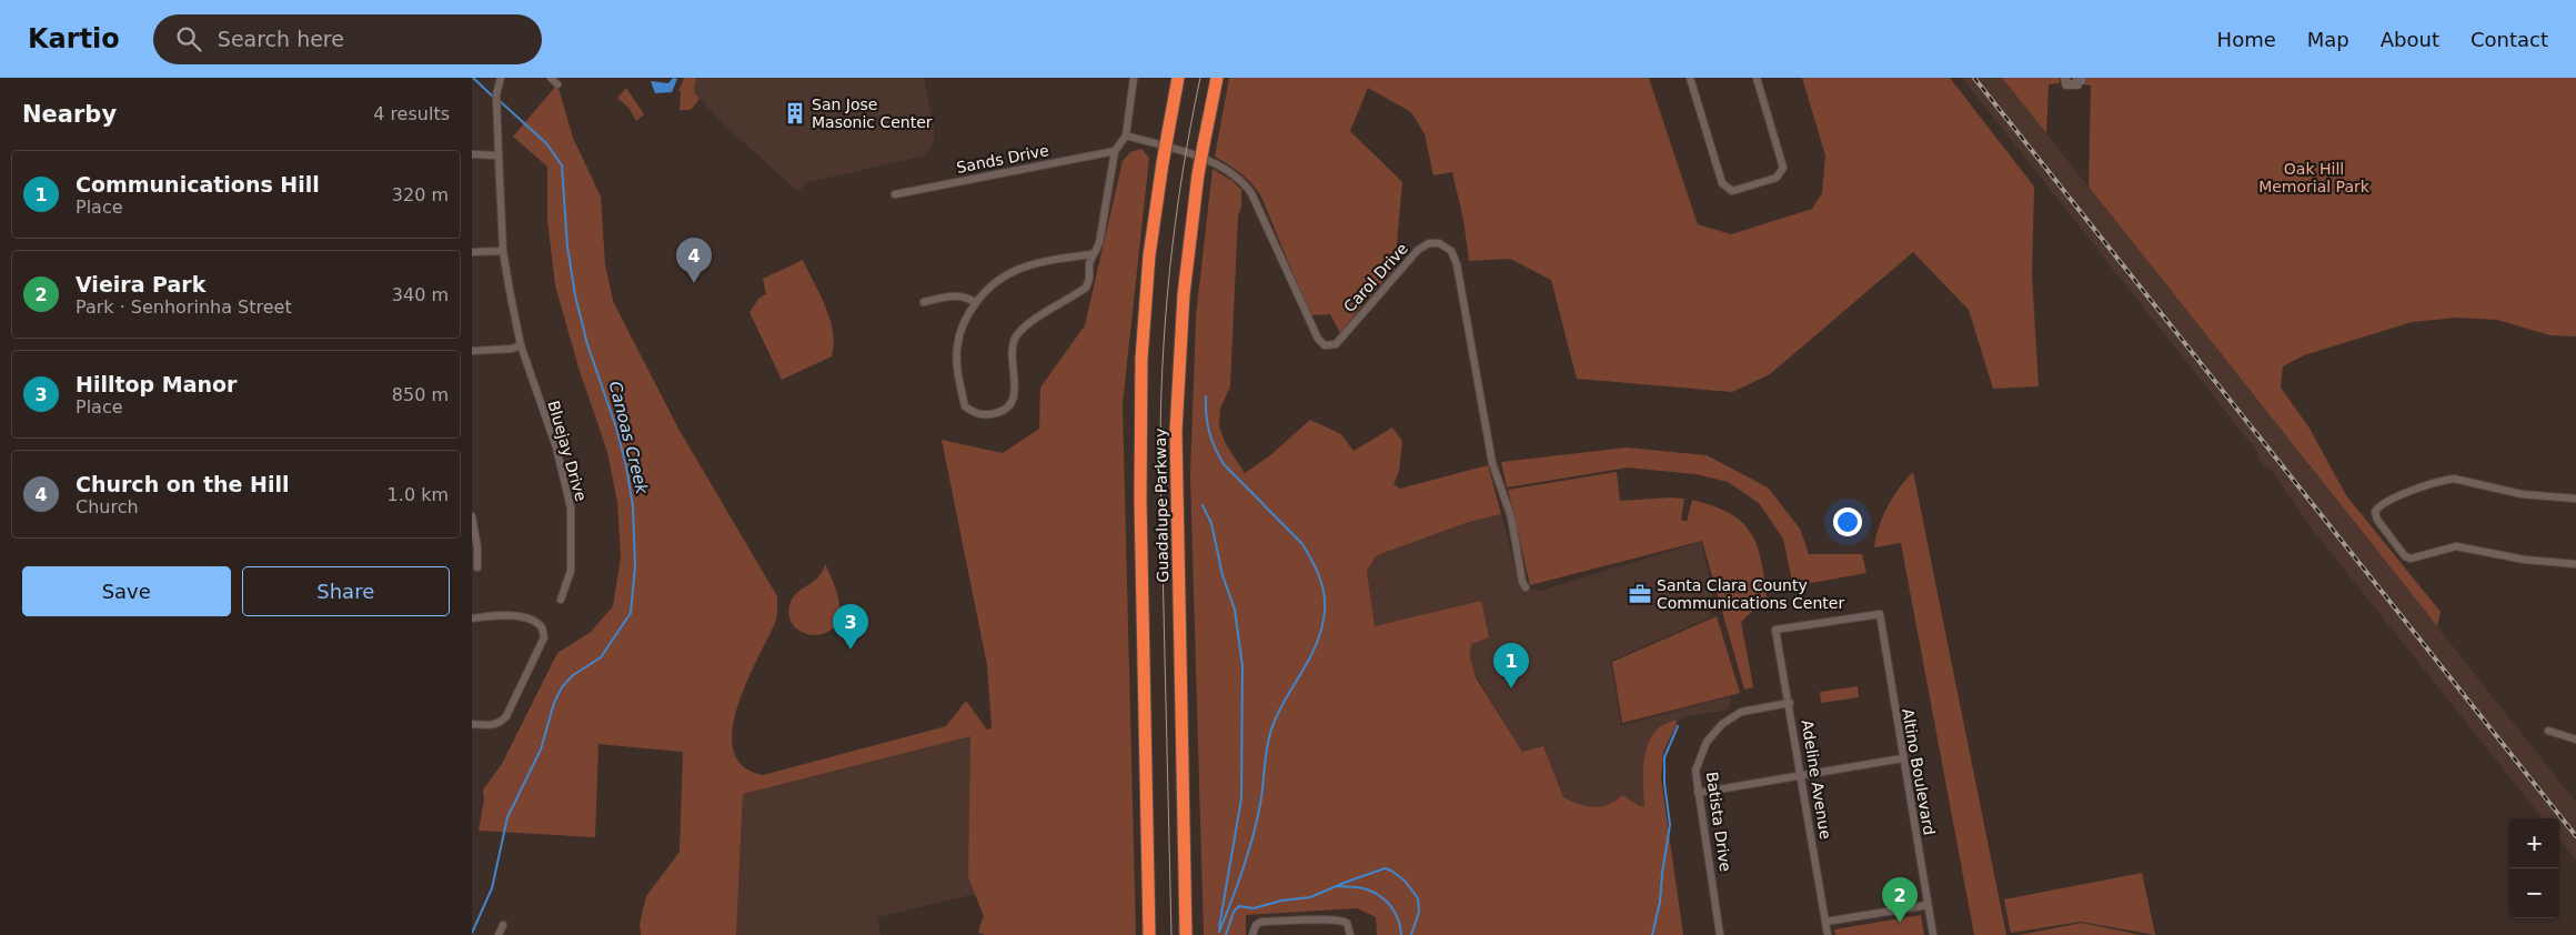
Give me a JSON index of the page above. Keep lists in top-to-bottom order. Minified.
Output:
{"streets":{"highway":["Guadalupe Parkway"],"street":["Sands Drive","Carol Drive","Bluejay Drive","Altino Boulevard","Adeline Avenue","Batista Drive"]},"crossings":[["Altino Boulevard","Adeline Avenue"],["Adeline Avenue","Batista Drive"]],"water":["Canoas Creek"],"parks":["Oak Hill Memorial Park"],"places":{"building":["San Jose Masonic Center"],"office":["Santa Clara County Communications Center"]},"page":{"header":"Kartio","search":"Search here","nav":["Home","Map","About","Contact"],"heading":["Nearby","4 results"],"list":[{"mark":"1","name":"Communications Hill","note":"Place","value":"320 m"},{"mark":"2","name":"Vieira Park","note":"Park · Senhorinha Street","value":"340 m"},{"mark":"3","name":"Hilltop Manor","note":"Place","value":"850 m"},{"mark":"4","name":"Church on the Hill","note":"Church","value":"1.0 km"}],"pins":["4","3","1","2"],"buttons":["Save","Share"],"map_buttons":["+","−"]}}
